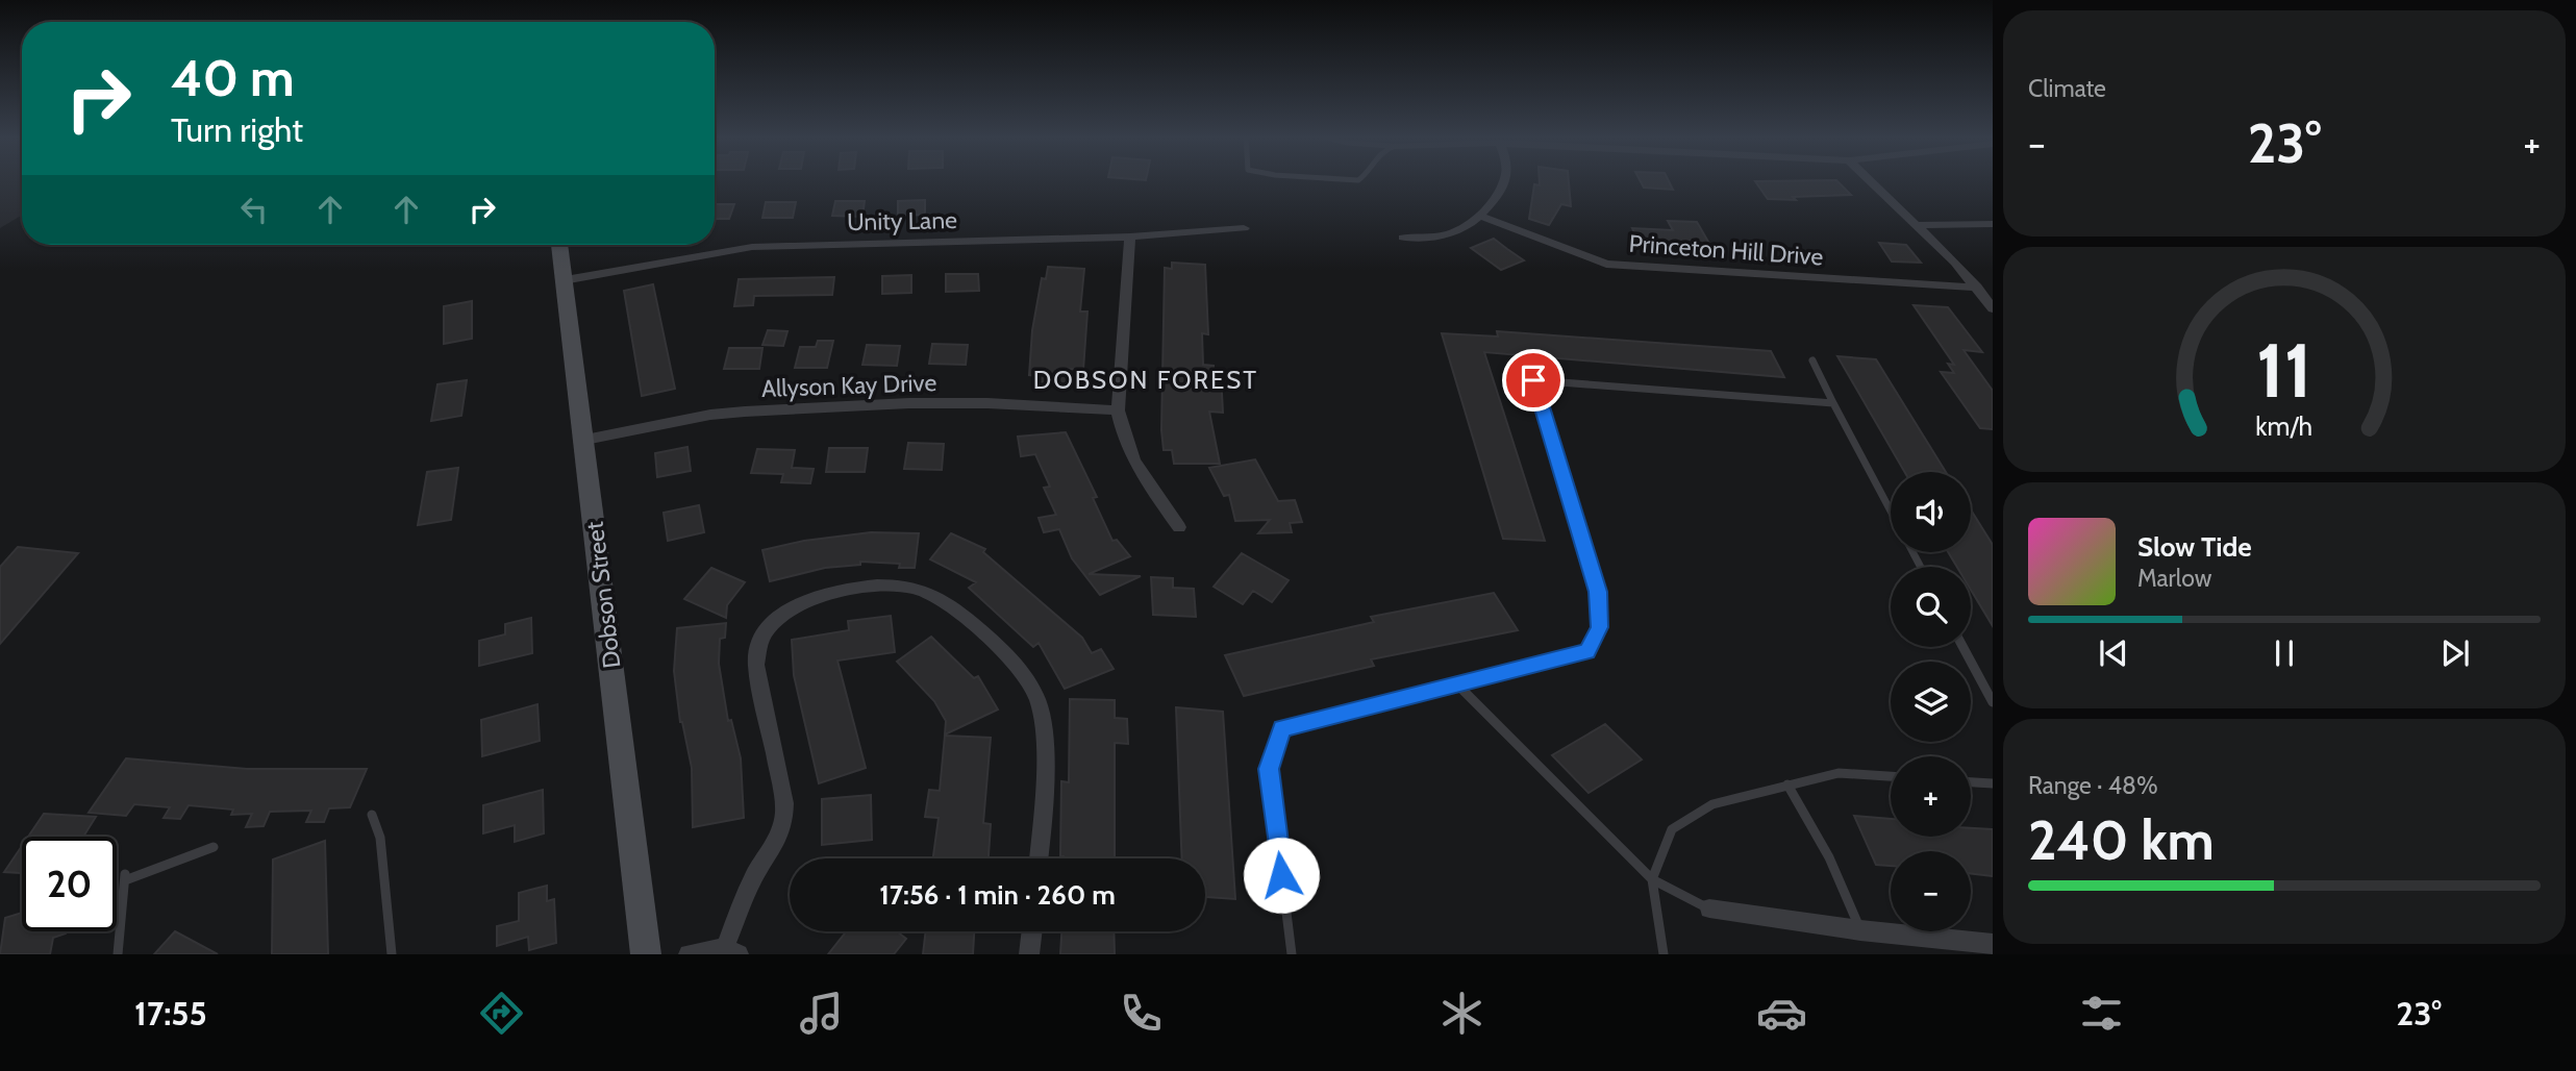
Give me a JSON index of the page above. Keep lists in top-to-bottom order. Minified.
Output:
{"streets":{"street":["Unity Lane","Princeton Hill Drive","Allyson Kay Drive","Dobson Street"]},"crossings":[["Unity Lane","Dobson Street"],["Allyson Kay Drive","Dobson Street"]],"districts":["DOBSON FOREST"],"page":{"tile":["Climate",["Range · 48%","240 km"]],"turn":["40 m","Turn right"],"heat":["−","23°","+"],"map_buttons":["+","−"],"song":["Slow Tide","Marlow"],"limit":"20","trip":"17:56 · 1 min · 260 m","tabs":["17:55","23°"],"gauge":["11","km/h"]}}
